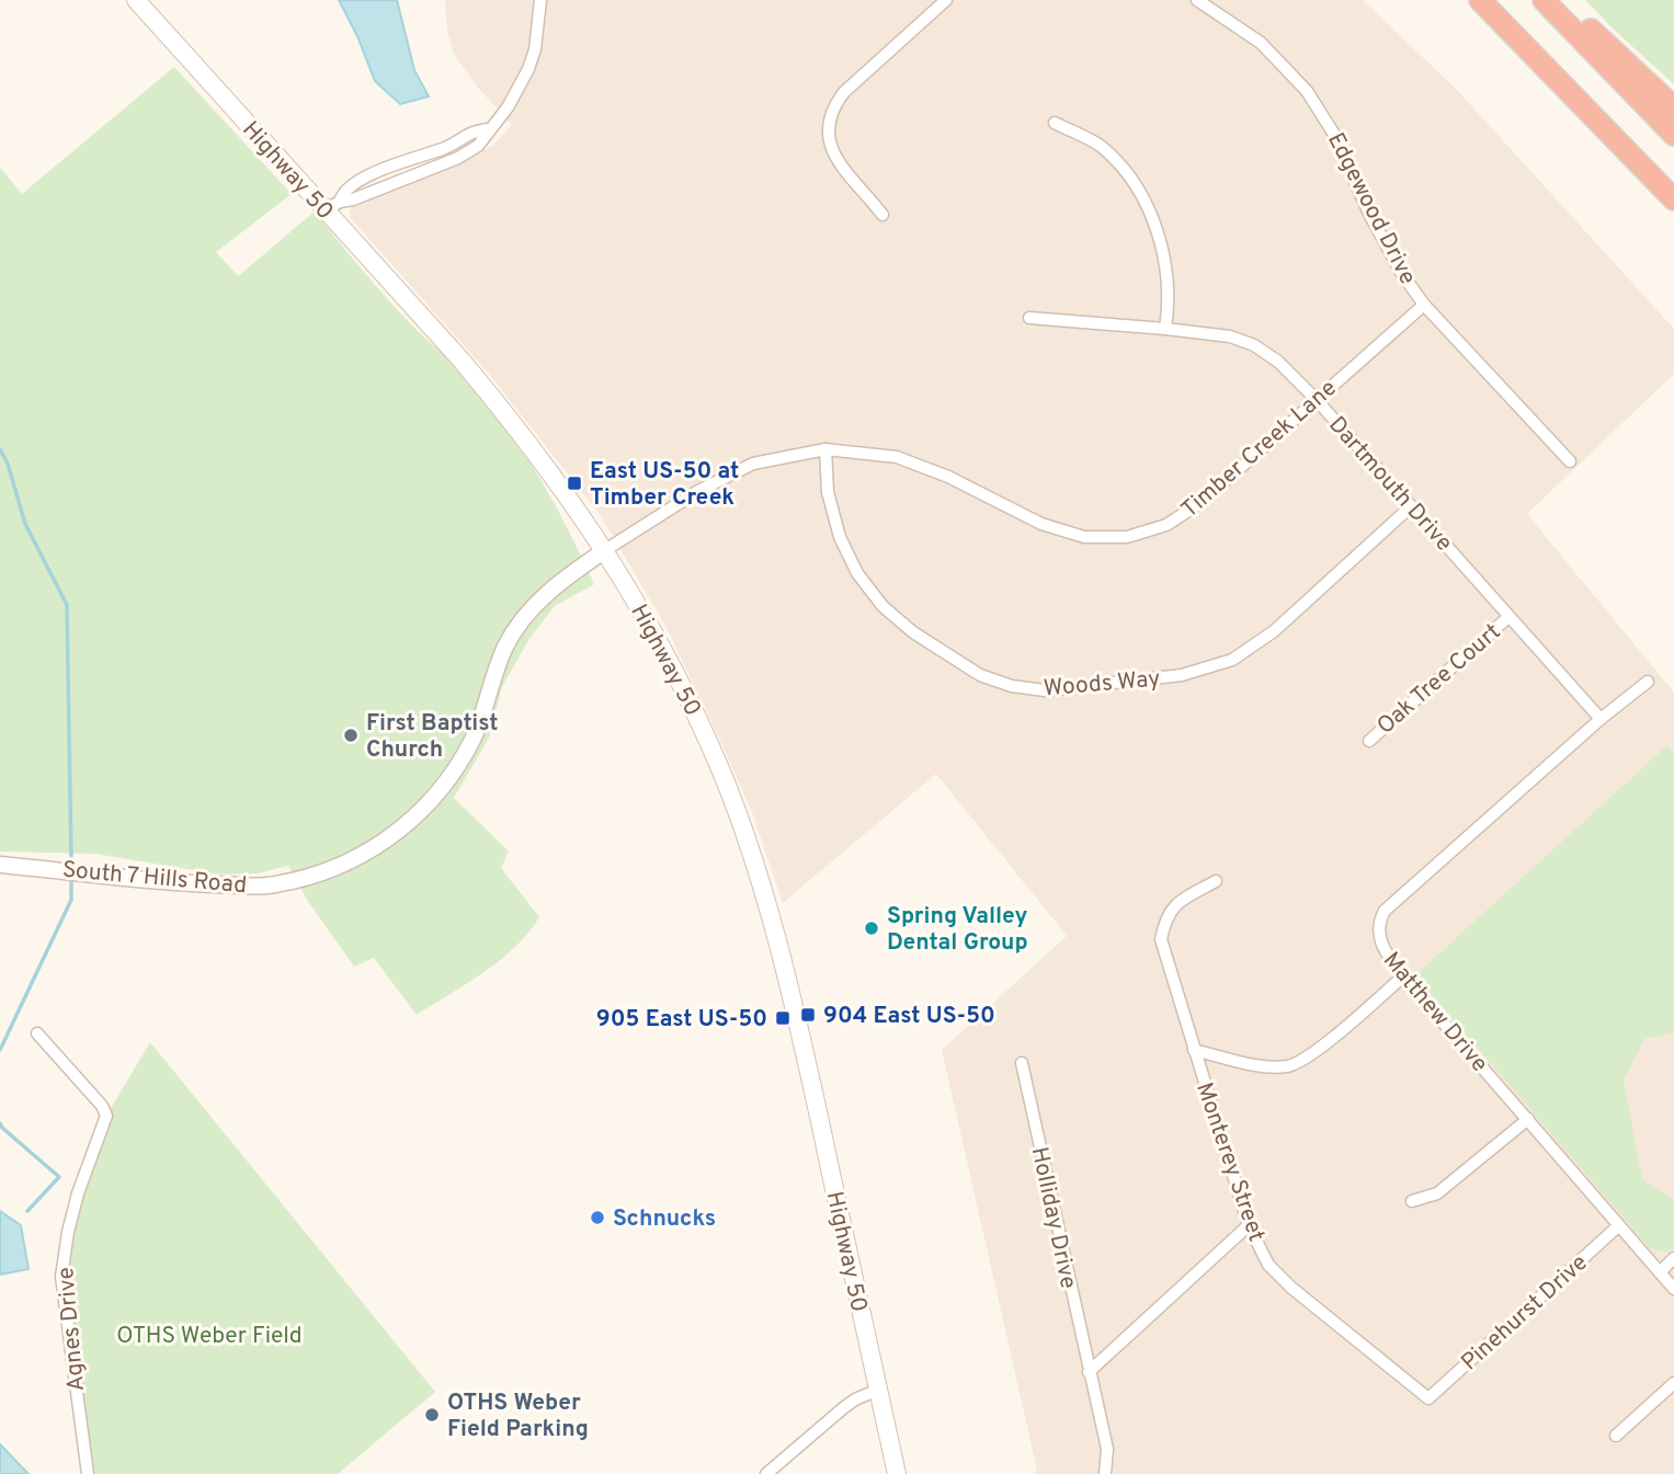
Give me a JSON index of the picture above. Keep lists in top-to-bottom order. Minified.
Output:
{"streets":{"main road":["Highway 50"],"street":["Edgewood Drive","Timber Creek Lane","Dartmouth Drive","Oak Tree Court","Woods Way","South 7 Hills Road","Matthew Drive","Monterey Street","Holliday Drive","Pinehurst Drive","Agnes Drive"]},"crossings":[["Highway 50","Timber Creek Lane"],["Highway 50","South 7 Hills Road"],["Edgewood Drive","Timber Creek Lane"],["Timber Creek Lane","Dartmouth Drive"],["Timber Creek Lane","Woods Way"],["Timber Creek Lane","South 7 Hills Road"],["Dartmouth Drive","Oak Tree Court"],["Dartmouth Drive","Woods Way"],["Dartmouth Drive","Matthew Drive"],["Matthew Drive","Pinehurst Drive"],["Monterey Street","Pinehurst Drive"]],"parks":["OTHS Weber Field"],"places":{"transit":["East US-50 at Timber Creek","904 East US-50","905 East US-50"],"other":["First Baptist Church","Spring Valley Dental Group","Schnucks","OTHS Weber Field Parking"]}}
